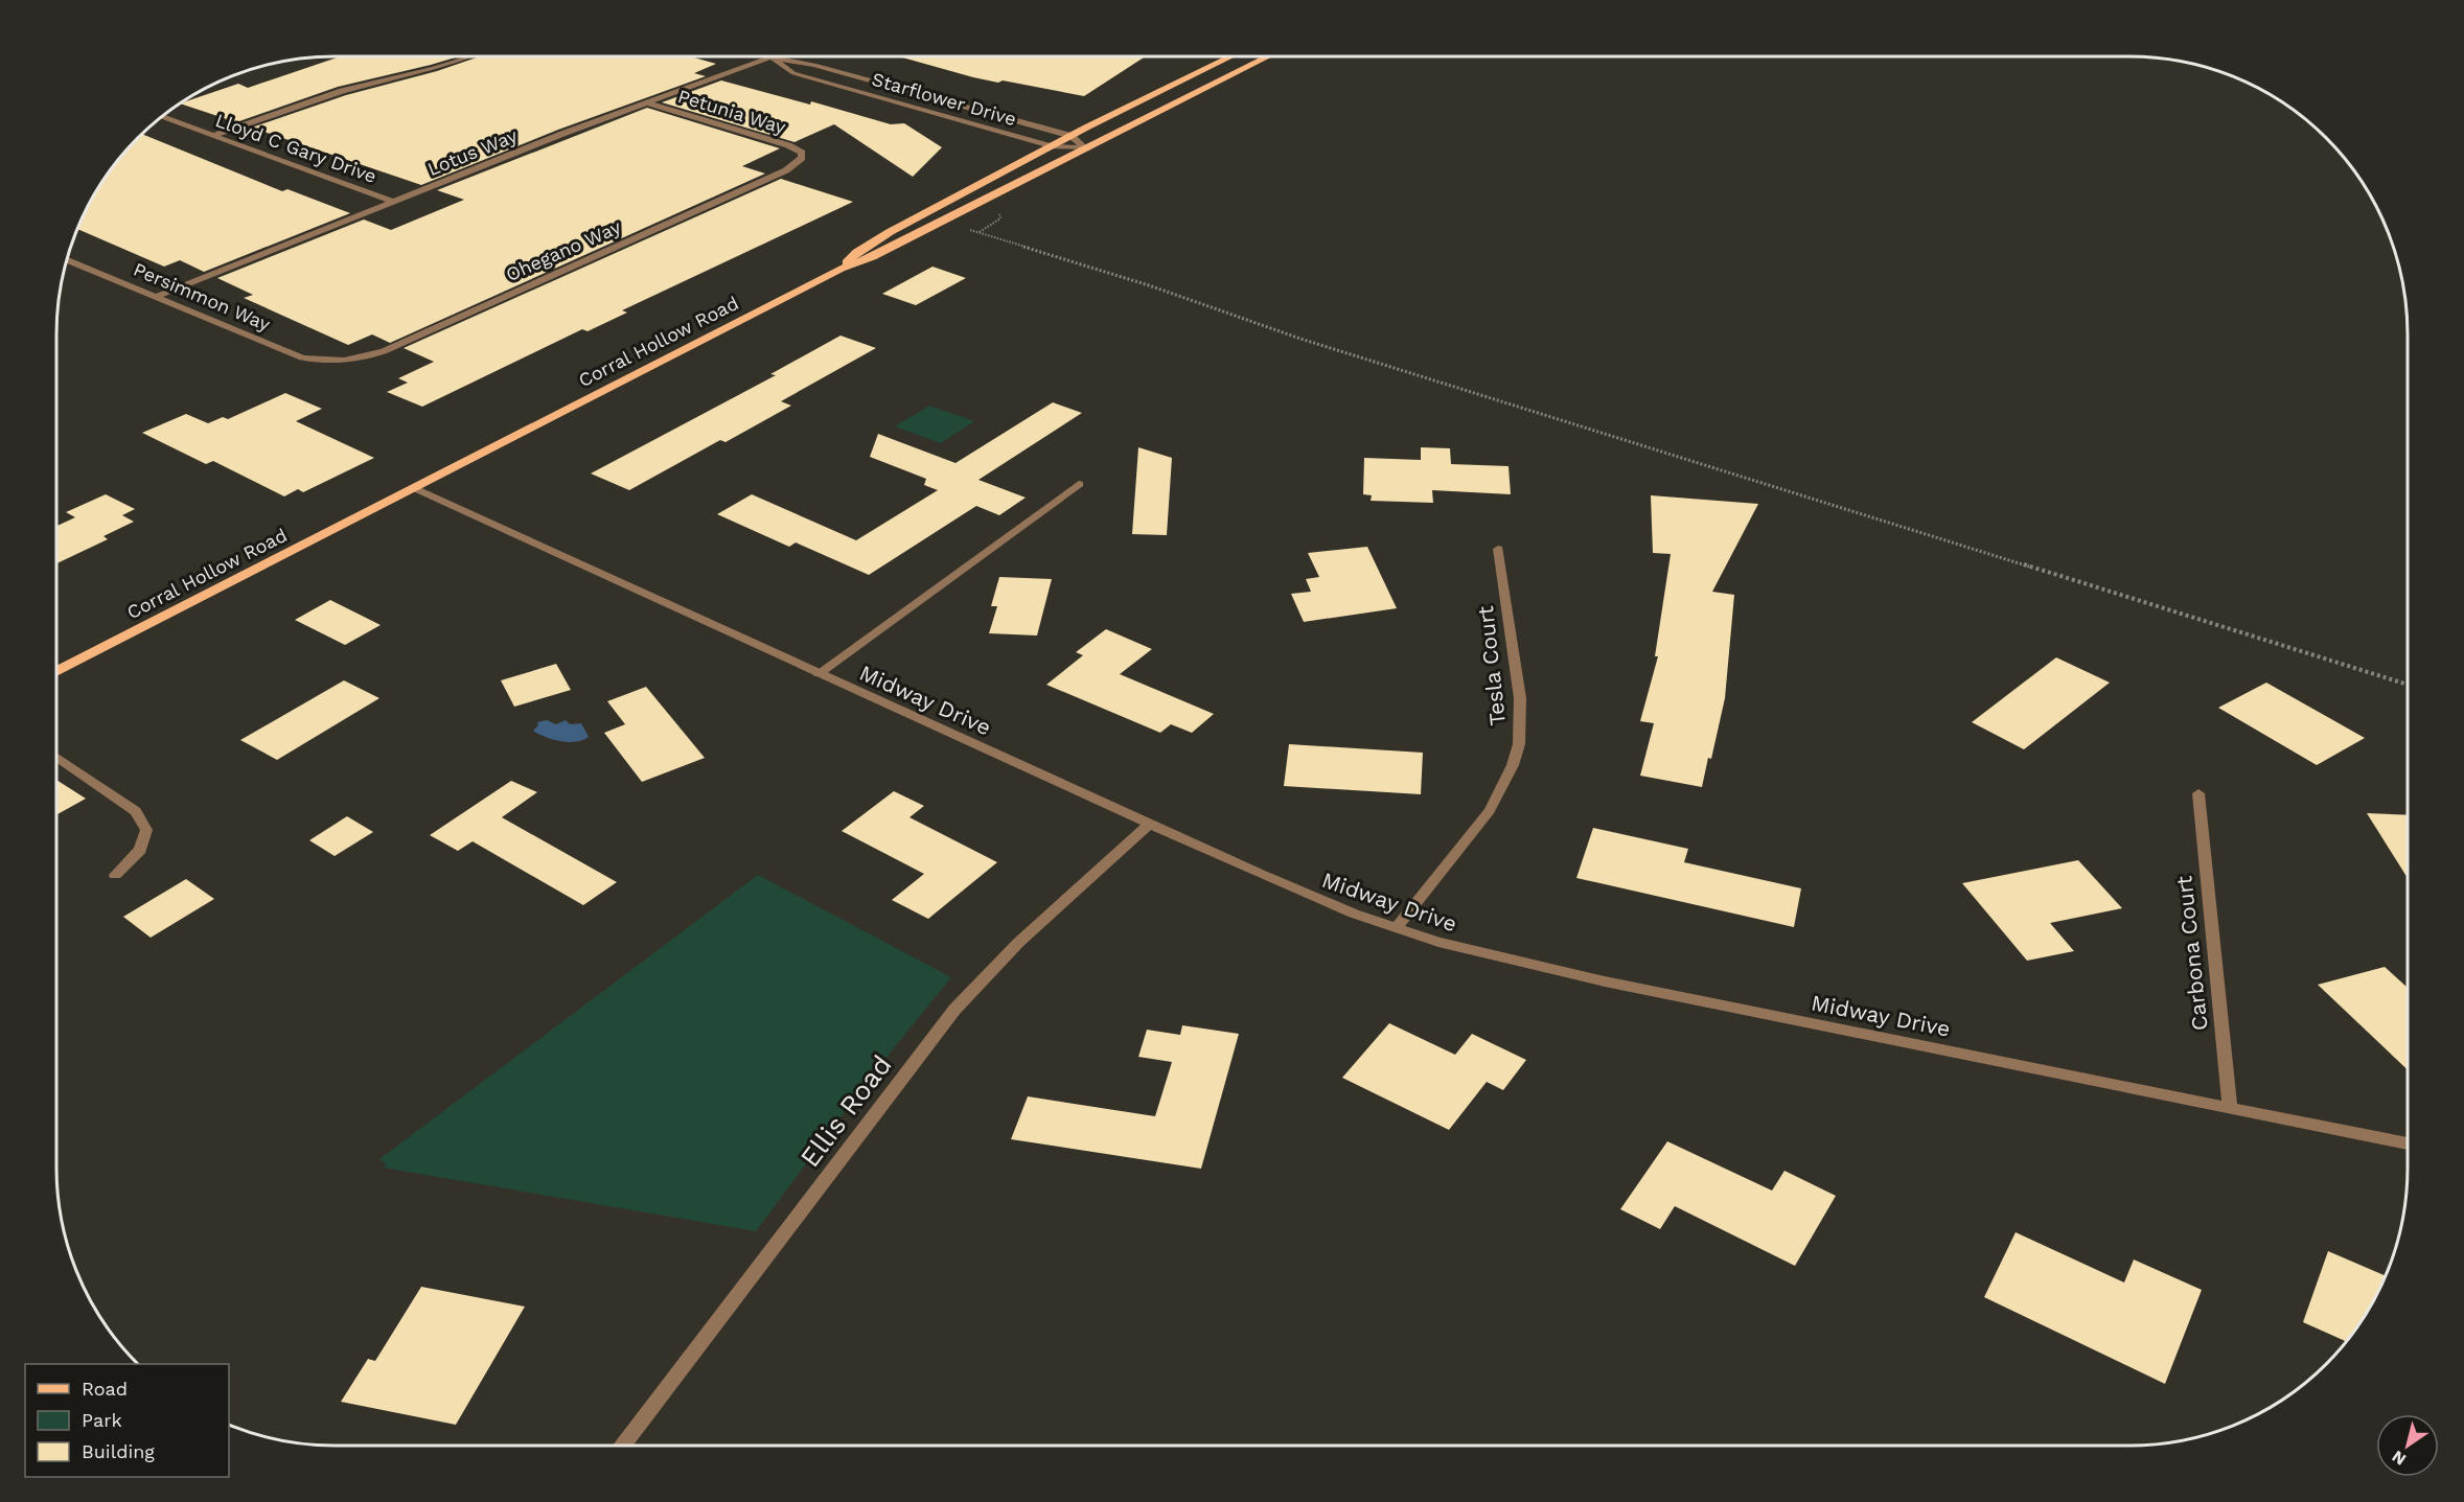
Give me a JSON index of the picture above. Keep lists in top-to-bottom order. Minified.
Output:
{"streets":{"main road":["Corral Hollow Road"],"street":["Starflower Drive","Petunia Way","Lloyd C Gary Drive","Lotus Way","Ohegano Way","Persimmon Way","Tesla Court","Midway Drive","Carbona Court","Ellis Road"]},"crossings":[["Starflower Drive","Lotus Way"],["Starflower Drive","Corral Hollow Road"],["Petunia Way","Lotus Way"],["Petunia Way","Ohegano Way"],["Lloyd C Gary Drive","Lotus Way"],["Lotus Way","Persimmon Way"],["Ohegano Way","Persimmon Way"],["Corral Hollow Road","Midway Drive"],["Tesla Court","Midway Drive"],["Midway Drive","Carbona Court"],["Midway Drive","Ellis Road"]],"legend":["Road","Park","Building"],"north":"bottom left"}
